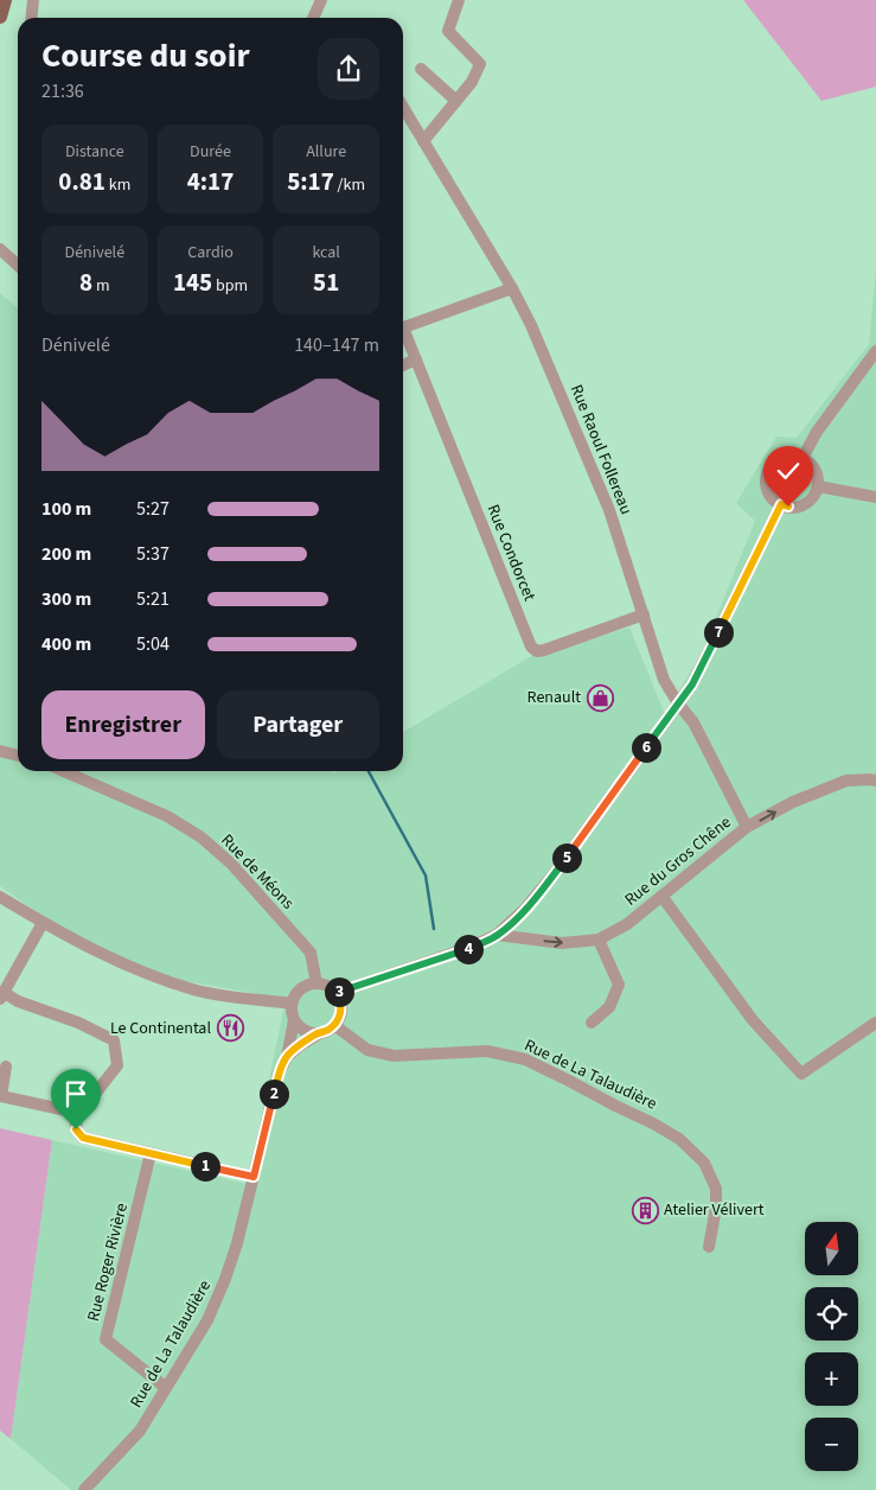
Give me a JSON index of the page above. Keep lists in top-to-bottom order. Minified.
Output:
{"streets":{"street":["Rue Raoul Follereau","Rue Condorcet","Rue du Gros Chêne","Rue de Méons","Rue de La Talaudière","Rue Roger Rivière"]},"crossings":[["Rue Raoul Follereau","Rue Condorcet"],["Rue Raoul Follereau","Rue du Gros Chêne"],["Rue de Méons","Rue de La Talaudière"],["Rue de La Talaudière","Rue Roger Rivière"]],"one_way":["Rue du Gros Chêne"],"places":{"shop":["Renault"],"restaurant":["Le Continental"],"building":["Atelier Vélivert"]},"north":"top","page":{"heading":["Course du soir","21:36"],"stats":[["Distance","0.81 km"],["Durée","4:17"],["Allure","5:17 /km"],["Dénivelé","8 m"],["Cardio","145 bpm"],["kcal","51"]],"chart":["Dénivelé","140–147 m"],"list":[{"name":"100 m","note":"5:27"},{"name":"200 m","note":"5:37"},{"name":"300 m","note":"5:21"},{"name":"400 m","note":"5:04"}],"pins":["7","6","5","4","3","2","1"],"buttons":["Enregistrer","Partager"],"map_buttons":["+","−"]}}
